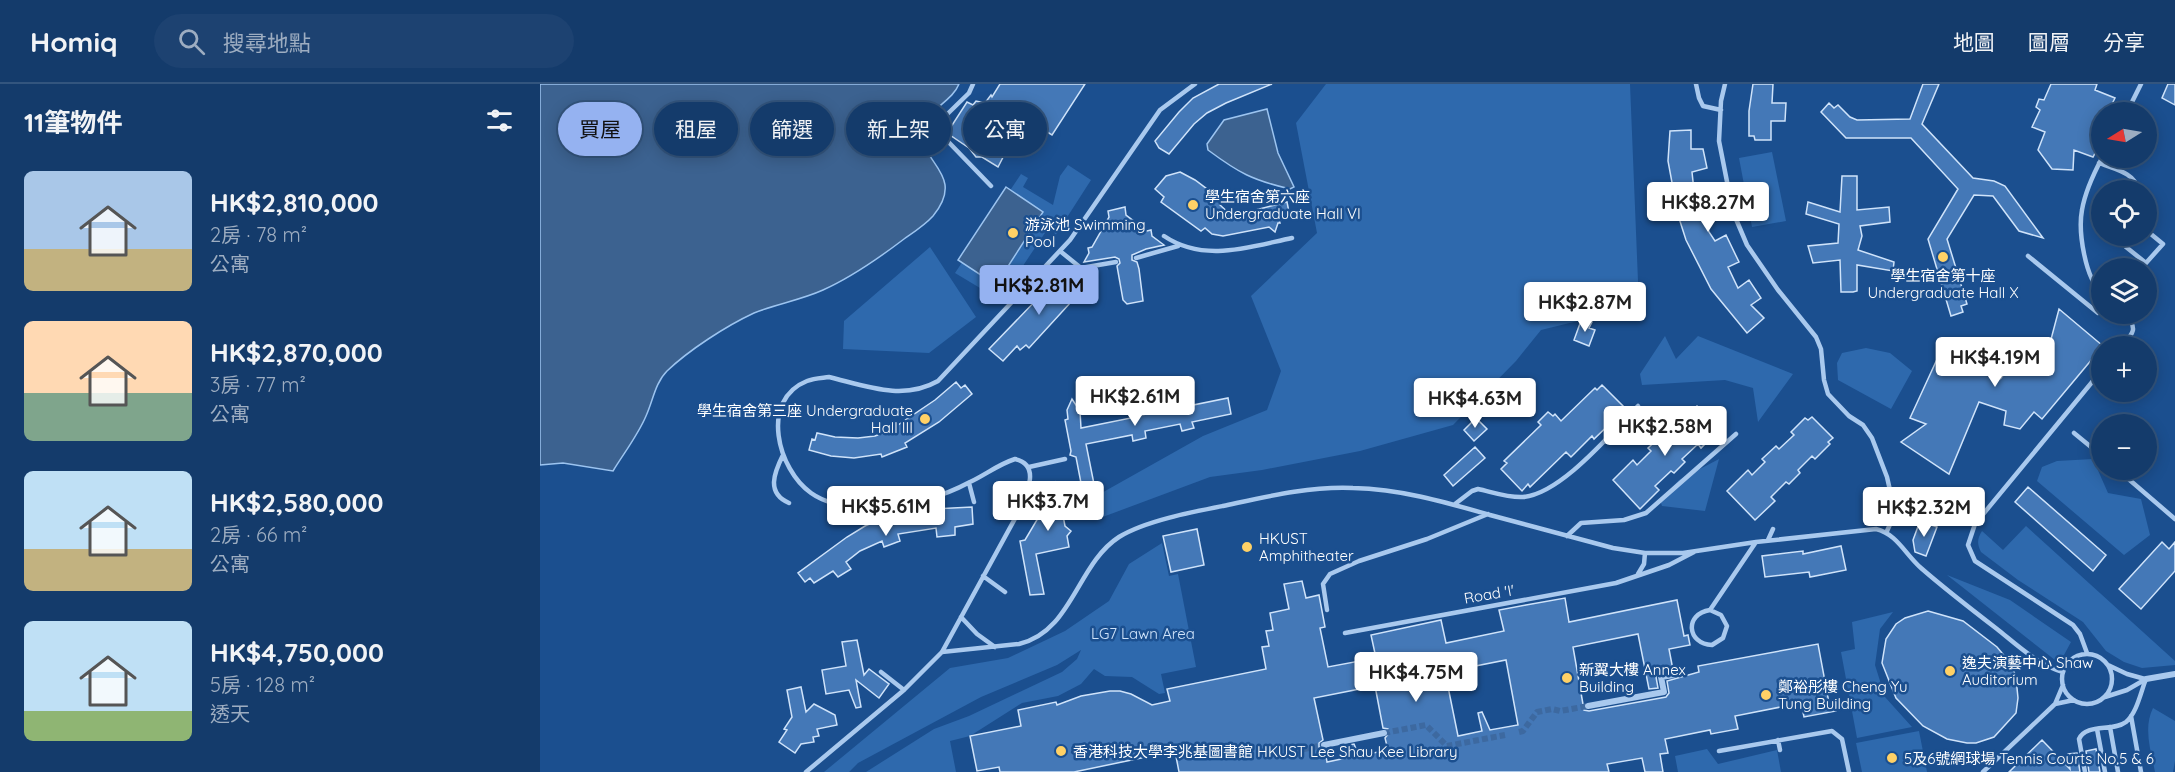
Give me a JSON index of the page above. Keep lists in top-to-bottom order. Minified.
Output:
{"streets":{"lane":["Road 'I'"]},"parks":["LG7 Lawn Area"],"places":["學生宿舍第六座 Undergraduate Hall VI","游泳池 Swimming Pool","學生宿舍第十座 Undergraduate Hall X","學生宿舍第三座 Undergraduate Hall III","HKUST Amphitheater","逸夫演藝中心 Shaw Auditorium","新翼大樓 Annex Building","鄭裕彤樓 Cheng Yu Tung Building","香港科技大學李兆基圖書館 HKUST Lee Shau Kee Library","5及6號網球場 Tennis Courts No.5 & 6"],"north":"left","page":{"header":"Homiq","search":"搜尋地點","nav":["地圖","圖層","分享"],"heading":"11筆物件","map_buttons":["+","−"],"chip":["買屋","租屋","篩選","新上架","公寓"],"list":[{"name":"HK$2,810,000","note":"2房 · 78 m² · 公寓"},{"name":"HK$2,870,000","note":"3房 · 77 m² · 公寓"},{"name":"HK$2,580,000","note":"2房 · 66 m² · 公寓"},{"name":"HK$4,750,000","note":"5房 · 128 m² · 透天"}],"price":["HK$8.27M","HK$2.81M","HK$2.87M","HK$4.19M","HK$2.61M","HK$4.63M","HK$2.58M","HK$3.7M","HK$5.61M","HK$2.32M","HK$4.75M"]}}
